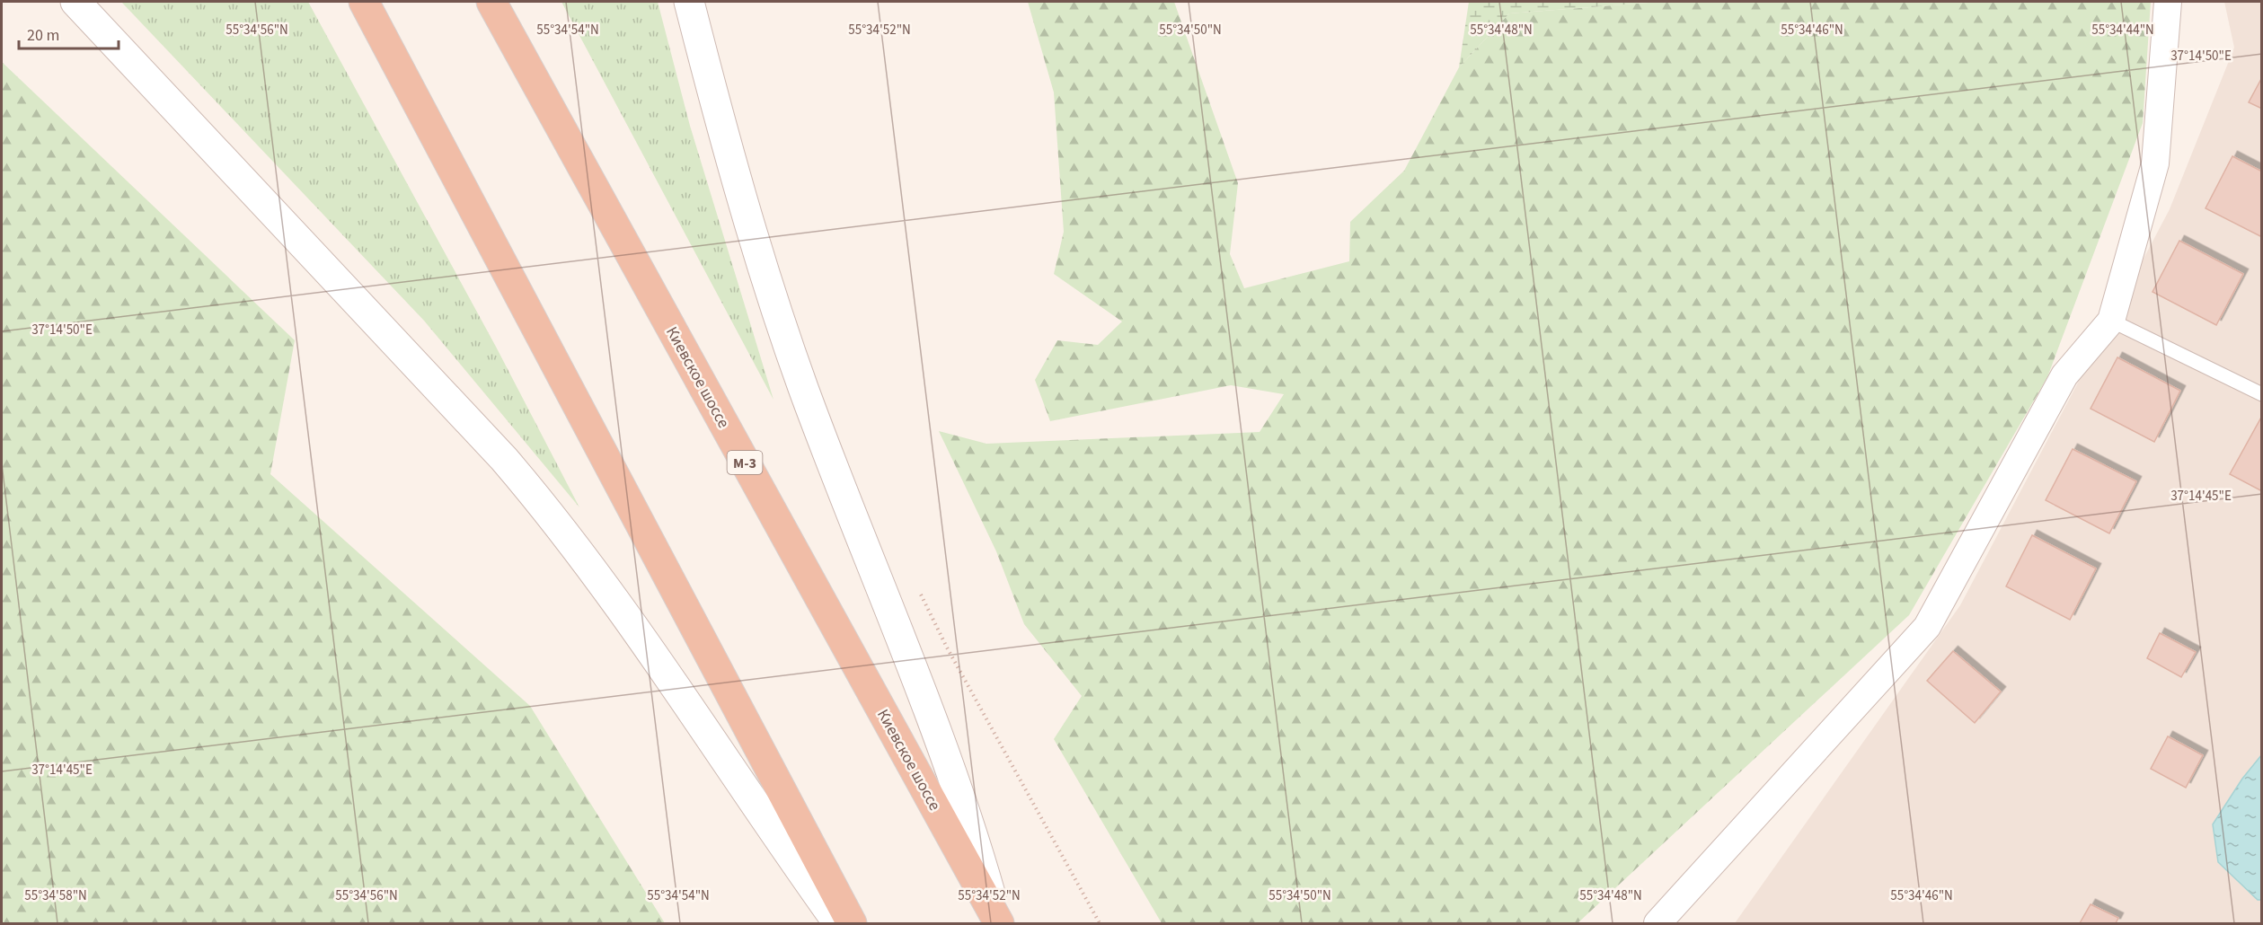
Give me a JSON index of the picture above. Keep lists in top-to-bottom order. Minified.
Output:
{"streets":{"highway":["Киевское шоссе","М-3"]},"scale_bar":"20 m","coordinates":["55°34'56\"N","55°34'54\"N","55°34'52\"N","55°34'50\"N","55°34'48\"N","55°34'46\"N","55°34'44\"N","37°14'50\"E","37°14'45\"E","55°34'58\"N"]}
